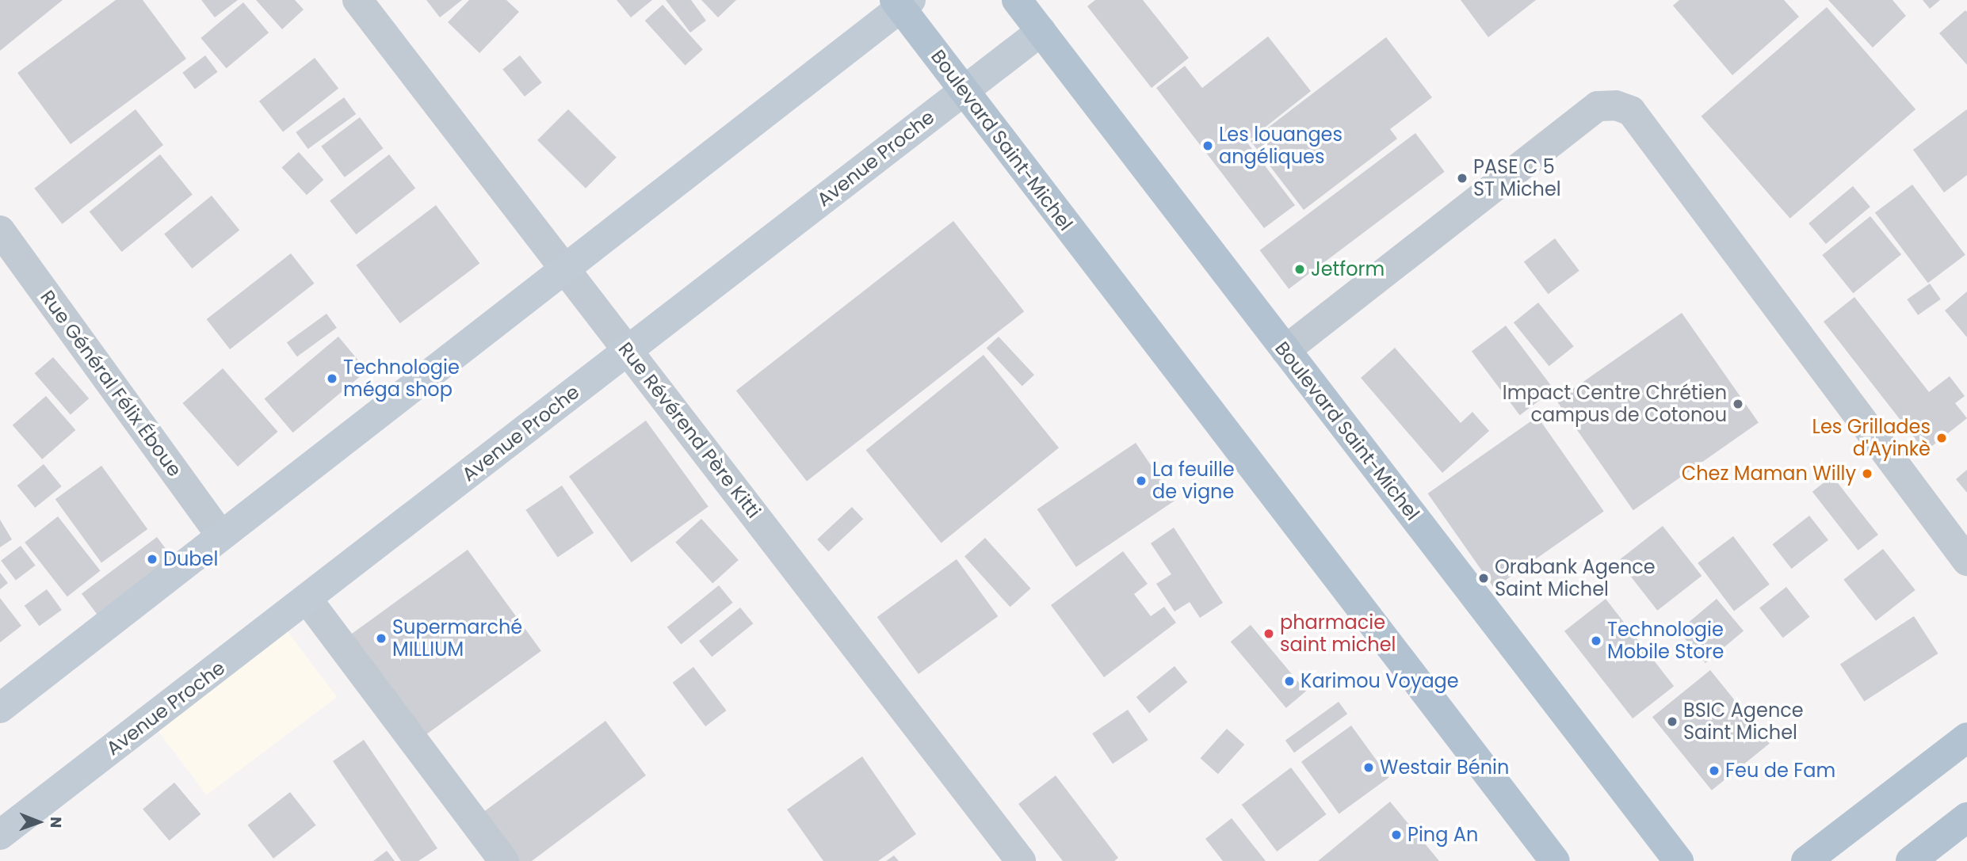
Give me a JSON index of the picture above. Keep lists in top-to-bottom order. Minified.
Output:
{"streets":{"main road":["Boulevard Saint-Michel"],"street":["Avenue Proche","Rue Général Félix Éboue","Rue Révérend Père Kitti"]},"crossings":[["Boulevard Saint-Michel","Avenue Proche"],["Avenue Proche","Rue Révérend Père Kitti"]],"places":["Les louanges angéliques","PASE C 5 ST Michel","Jetform","Technologie méga shop","Impact Centre Chrétien campus de Cotonou","Les Grillades d'Ayinkè","Chez Maman Willy","La feuille de vigne","Dubel","Orabank Agence Saint Michel","pharmacie saint michel","Supermarché MILLIUM","Technologie Mobile Store","Karimou Voyage","BSIC Agence Saint Michel","Westair Bénin","Feu de Fam","Ping An"],"north":"right"}
